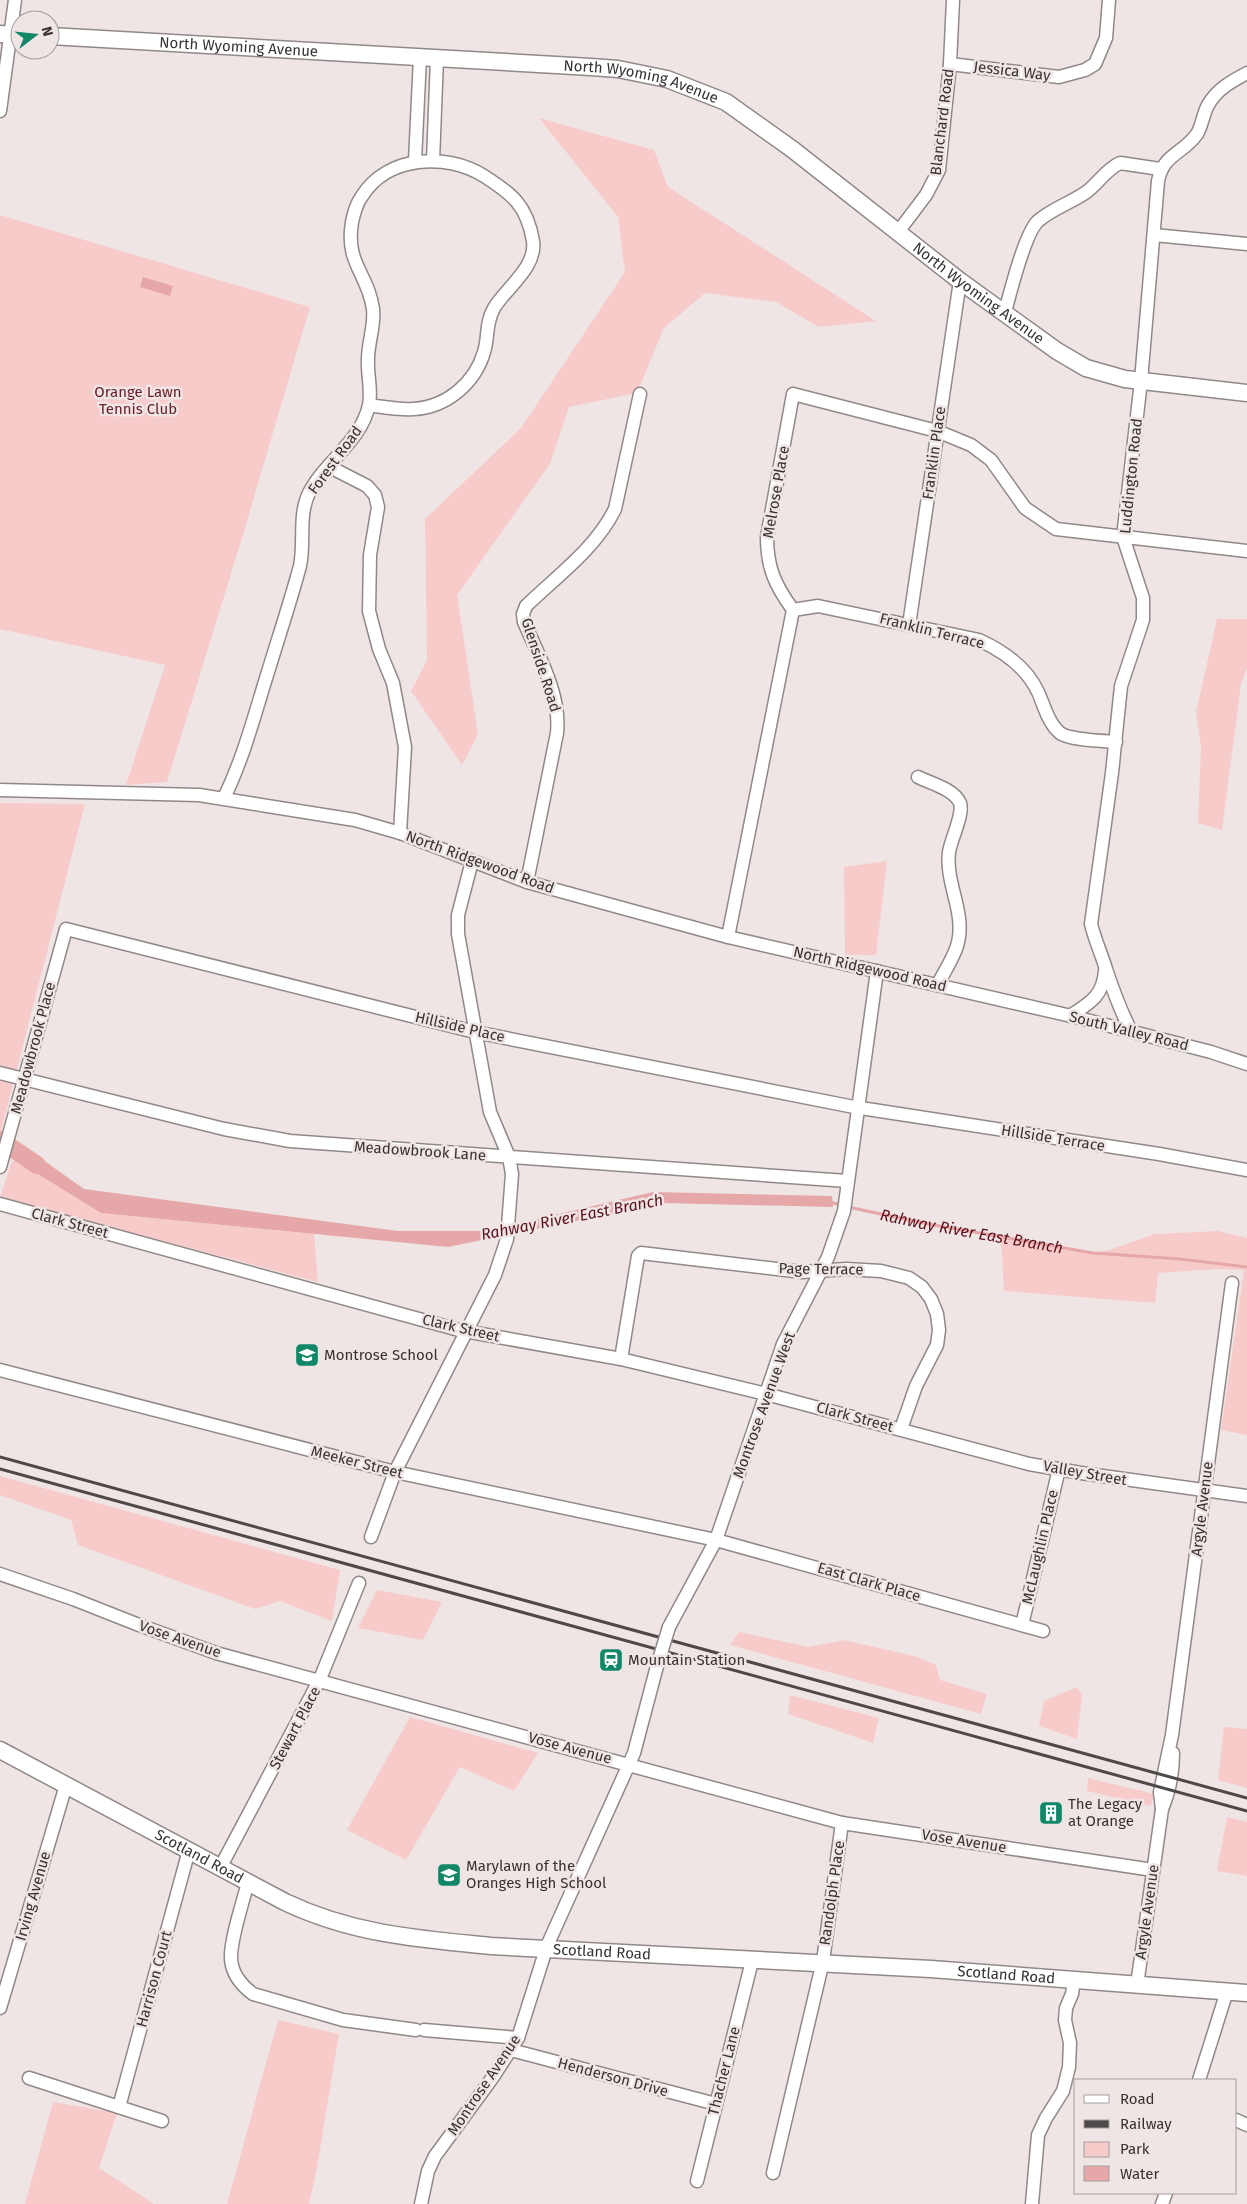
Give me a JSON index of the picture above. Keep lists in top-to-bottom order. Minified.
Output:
{"streets":{"main road":["North Wyoming Avenue","Scotland Road"],"street":["Jessica Way","Blanchard Road","Franklin Place","Forest Road","Luddington Road","Melrose Place","Franklin Terrace","Glenside Road","North Ridgewood Road","Hillside Place","South Valley Road","Meadowbrook Place","Hillside Terrace","Meadowbrook Lane","Clark Street","Page Terrace","Montrose Avenue West","Meeker Street","Valley Street","Argyle Avenue","McLaughlin Place","East Clark Place","Vose Avenue","Stewart Place","Randolph Place","Irving Avenue","Harrison Court","Thacher Lane","Henderson Drive","Montrose Avenue"]},"crossings":[["North Wyoming Avenue","Blanchard Road"],["North Wyoming Avenue","Franklin Place"],["North Wyoming Avenue","Luddington Road"],["Jessica Way","Blanchard Road"],["Franklin Place","Melrose Place"],["Franklin Place","Franklin Terrace"],["Forest Road","North Ridgewood Road"],["Luddington Road","Melrose Place"],["Luddington Road","Franklin Terrace"],["Luddington Road","South Valley Road"],["Melrose Place","Franklin Terrace"],["Glenside Road","North Ridgewood Road"],["North Ridgewood Road","South Valley Road"],["North Ridgewood Road","Montrose Avenue West"],["Hillside Place","Meadowbrook Place"],["Hillside Place","Hillside Terrace"],["Hillside Place","Montrose Avenue West"],["Meadowbrook Place","Meadowbrook Lane"],["Hillside Terrace","Montrose Avenue West"],["Meadowbrook Lane","Montrose Avenue West"],["Clark Street","Page Terrace"],["Clark Street","Montrose Avenue West"],["Clark Street","Valley Street"],["Page Terrace","Montrose Avenue West"],["Montrose Avenue West","Meeker Street"],["Montrose Avenue West","East Clark Place"],["Montrose Avenue West","Montrose Avenue"],["Meeker Street","East Clark Place"],["Valley Street","Argyle Avenue"],["Valley Street","McLaughlin Place"],["Argyle Avenue","Vose Avenue"],["Argyle Avenue","Scotland Road"],["McLaughlin Place","East Clark Place"],["Vose Avenue","Stewart Place"],["Vose Avenue","Randolph Place"],["Vose Avenue","Montrose Avenue"],["Stewart Place","Scotland Road"],["Scotland Road","Randolph Place"],["Scotland Road","Irving Avenue"],["Scotland Road","Harrison Court"],["Scotland Road","Thacher Lane"],["Scotland Road","Montrose Avenue"],["Thacher Lane","Henderson Drive"],["Henderson Drive","Montrose Avenue"]],"water":["Rahway River East Branch"],"parks":["Orange Lawn Tennis Club"],"places":{"school or university":["Montrose School","Marylawn of the Oranges High School"],"station":["Mountain Station"],"building":["The Legacy at Orange"]},"legend":["Road","Railway","Park","Water"],"north":"right"}
